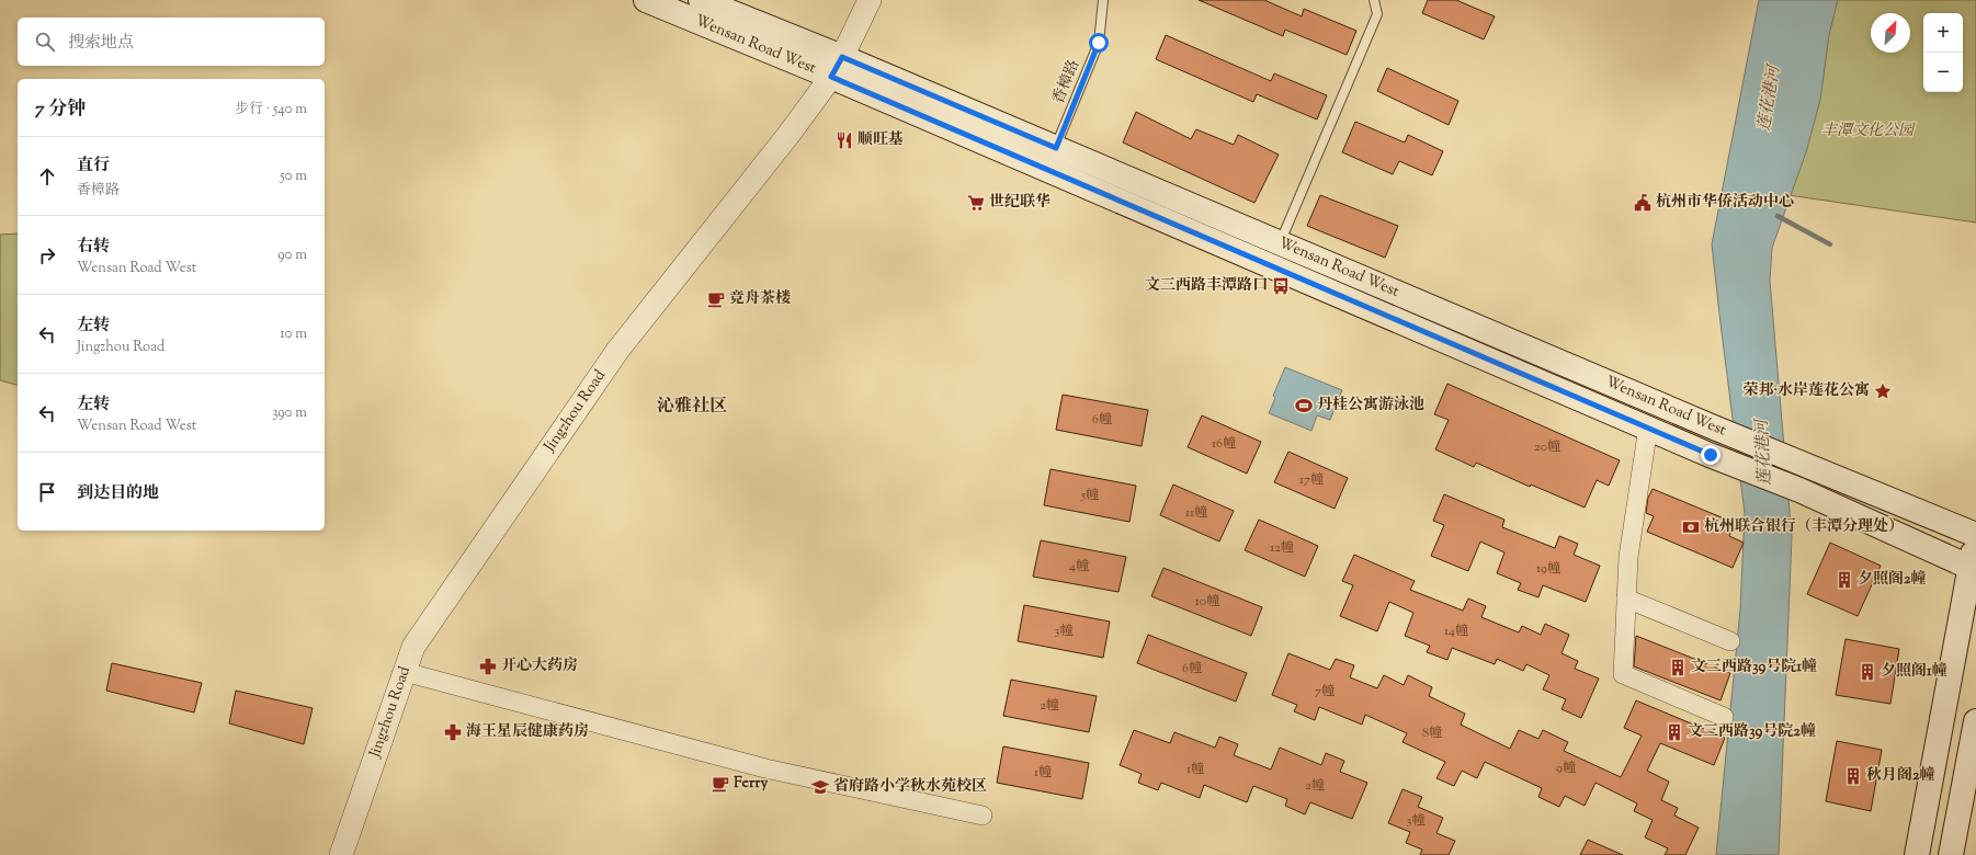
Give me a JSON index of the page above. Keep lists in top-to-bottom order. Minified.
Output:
{"streets":{"main road":["Wensan Road West"],"street":["Jingzhou Road"],"lane":["香樟路"]},"crossings":[["Wensan Road West","香樟路"],["Wensan Road West","Jingzhou Road"]],"districts":["沁雅社区"],"water":["莲花港河"],"parks":["丰潭文化公园"],"places":{"restaurant":["顺旺基"],"supermarket":["世纪联华"],"public building":["杭州市华侨活动中心"],"bus stop":["文三西路丰潭路口"],"cafe":["竞舟茶楼","Ferry"],"place":["荣邦·水岸莲花公寓"],"sports":["丹桂公寓游泳池"],"bank":["杭州联合银行（丰潭分理处）"],"building":["夕照阁2幢","文三西路39号院1幢","夕照阁1幢","文三西路39号院2幢","秋月阁2幢"],"pharmacy":["开心大药房","海王星辰健康药房"],"school or university":["省府路小学秋水苑校区"]},"house_numbers":["6幢","16幢","20幢","17幢","5幢","11幢","12幢","4幢","19幢","10幢","3幢","14幢","6幢","7幢","2幢","8幢","9幢","1幢","1幢","2幢","3幢"],"north":"top right","page":{"map_buttons":["+","−"],"search":"搜索地点","heading":["7 分钟","步行 · 540 m"],"list":[["直行","香樟路","50 m"],["右转","Wensan Road West","90 m"],["左转","Jingzhou Road","10 m"],["左转","Wensan Road West","390 m"],"到达目的地"]}}
